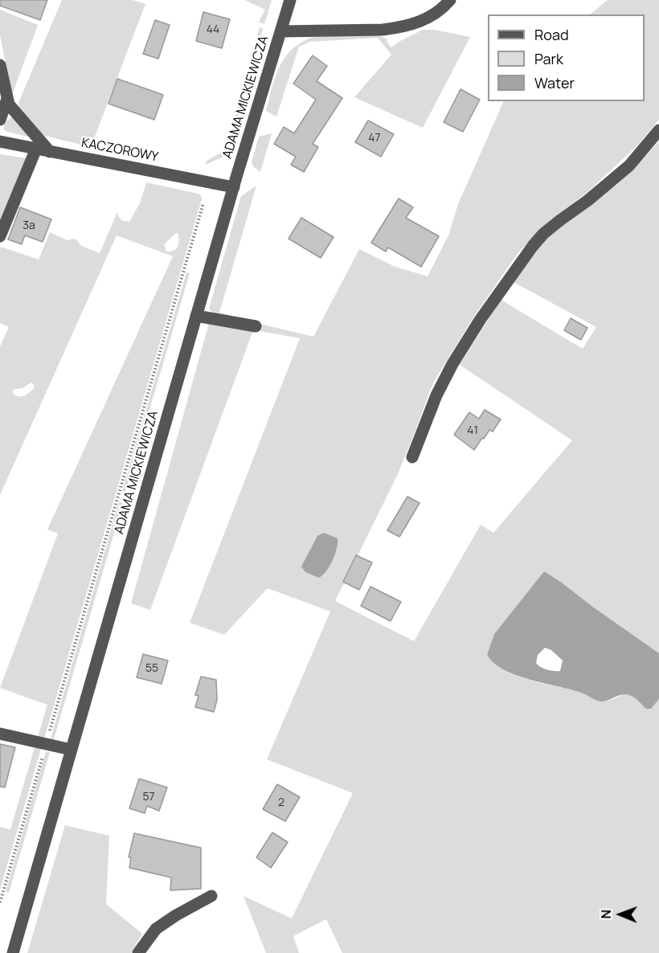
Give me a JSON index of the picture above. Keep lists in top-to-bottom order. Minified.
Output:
{"streets":{"street":["ADAMA MICKIEWICZA","KACZOROWY"]},"crossings":[["ADAMA MICKIEWICZA","KACZOROWY"]],"house_numbers":["44","47","3a","41","55","57","2"],"legend":["Road","Park","Water"],"north":"left"}
